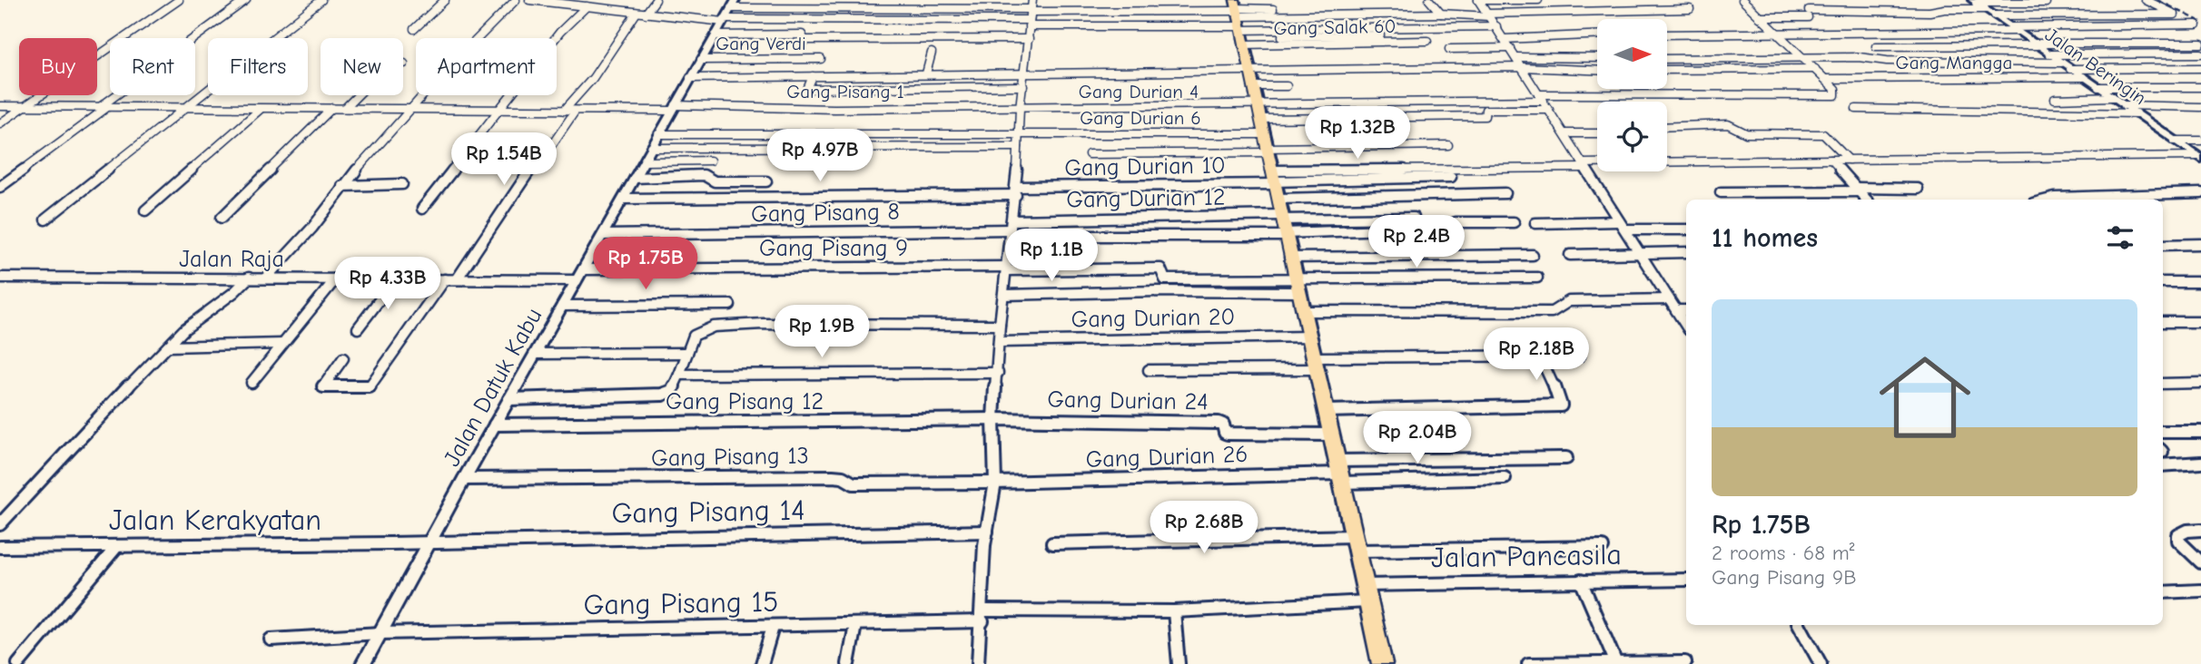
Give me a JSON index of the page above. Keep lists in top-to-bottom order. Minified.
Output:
{"streets":{"street":["Gang Salak 60","Gang Verdi","Gang Mangga","Jalan Beringin","Gang Pisang 1","Gang Durian 4","Gang Durian 6","Gang Durian 10","Gang Durian 12","Gang Pisang 8","Gang Pisang 9","Jalan Raja","Gang Durian 20","Jalan Datuk Kabu","Gang Durian 24","Gang Pisang 12","Gang Pisang 13","Gang Durian 26","Gang Pisang 14","Jalan Kerakyatan","Jalan Pancasila","Gang Pisang 15"]},"crossings":[["Gang Verdi","Jalan Datuk Kabu"],["Gang Mangga","Jalan Beringin"],["Gang Pisang 1","Gang Durian 4"],["Gang Pisang 1","Jalan Datuk Kabu"],["Gang Durian 4","Gang Durian 6"],["Gang Durian 6","Jalan Datuk Kabu"],["Gang Durian 10","Jalan Datuk Kabu"],["Gang Durian 12","Gang Pisang 8"],["Gang Pisang 8","Jalan Datuk Kabu"],["Gang Pisang 9","Jalan Raja"],["Gang Pisang 9","Jalan Datuk Kabu"],["Jalan Raja","Jalan Datuk Kabu"],["Jalan Datuk Kabu","Gang Pisang 12"],["Jalan Datuk Kabu","Gang Pisang 13"],["Jalan Datuk Kabu","Gang Pisang 14"],["Jalan Datuk Kabu","Jalan Kerakyatan"],["Jalan Datuk Kabu","Gang Pisang 15"],["Gang Durian 24","Gang Pisang 12"],["Gang Pisang 13","Gang Durian 26"],["Gang Pisang 14","Jalan Kerakyatan"]],"north":"right","page":{"chip":["Buy","Rent","Filters","New","Apartment"],"price":["Rp 1.32B","Rp 4.97B","Rp 1.54B","Rp 2.4B","Rp 1.1B","Rp 1.75B","Rp 4.33B","Rp 1.9B","Rp 2.18B","Rp 2.04B","Rp 2.68B"],"heading":"11 homes","list":[{"name":"Rp 1.75B","note":"2 rooms · 68 m² · Gang Pisang 9B"}]}}
